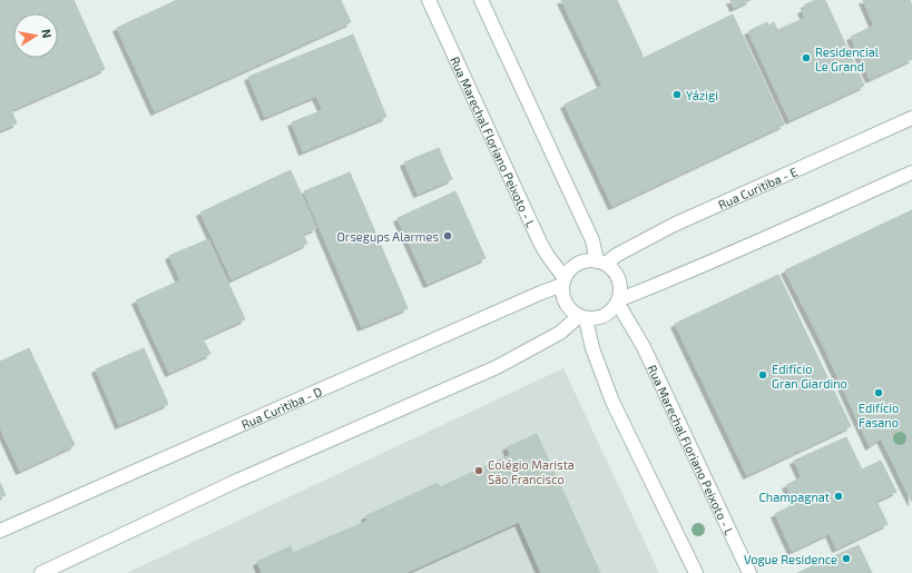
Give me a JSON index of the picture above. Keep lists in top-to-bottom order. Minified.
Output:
{"streets":{"street":["Rua Marechal Floriano Peixoto - L","Rua Curitiba - E","Rua Curitiba - D"]},"crossings":[["Rua Marechal Floriano Peixoto - L","Rua Curitiba - E"],["Rua Marechal Floriano Peixoto - L","Rua Curitiba - D"],["Rua Curitiba - E","Rua Curitiba - D"]],"places":["Residencial Le Grand","Yázigi","Orsegups Alarmes","Edifício Gran Giardino","Edifício Fasano","Colégio Marista São Francisco","Champagnat","Vogue Residence"],"north":"right"}
